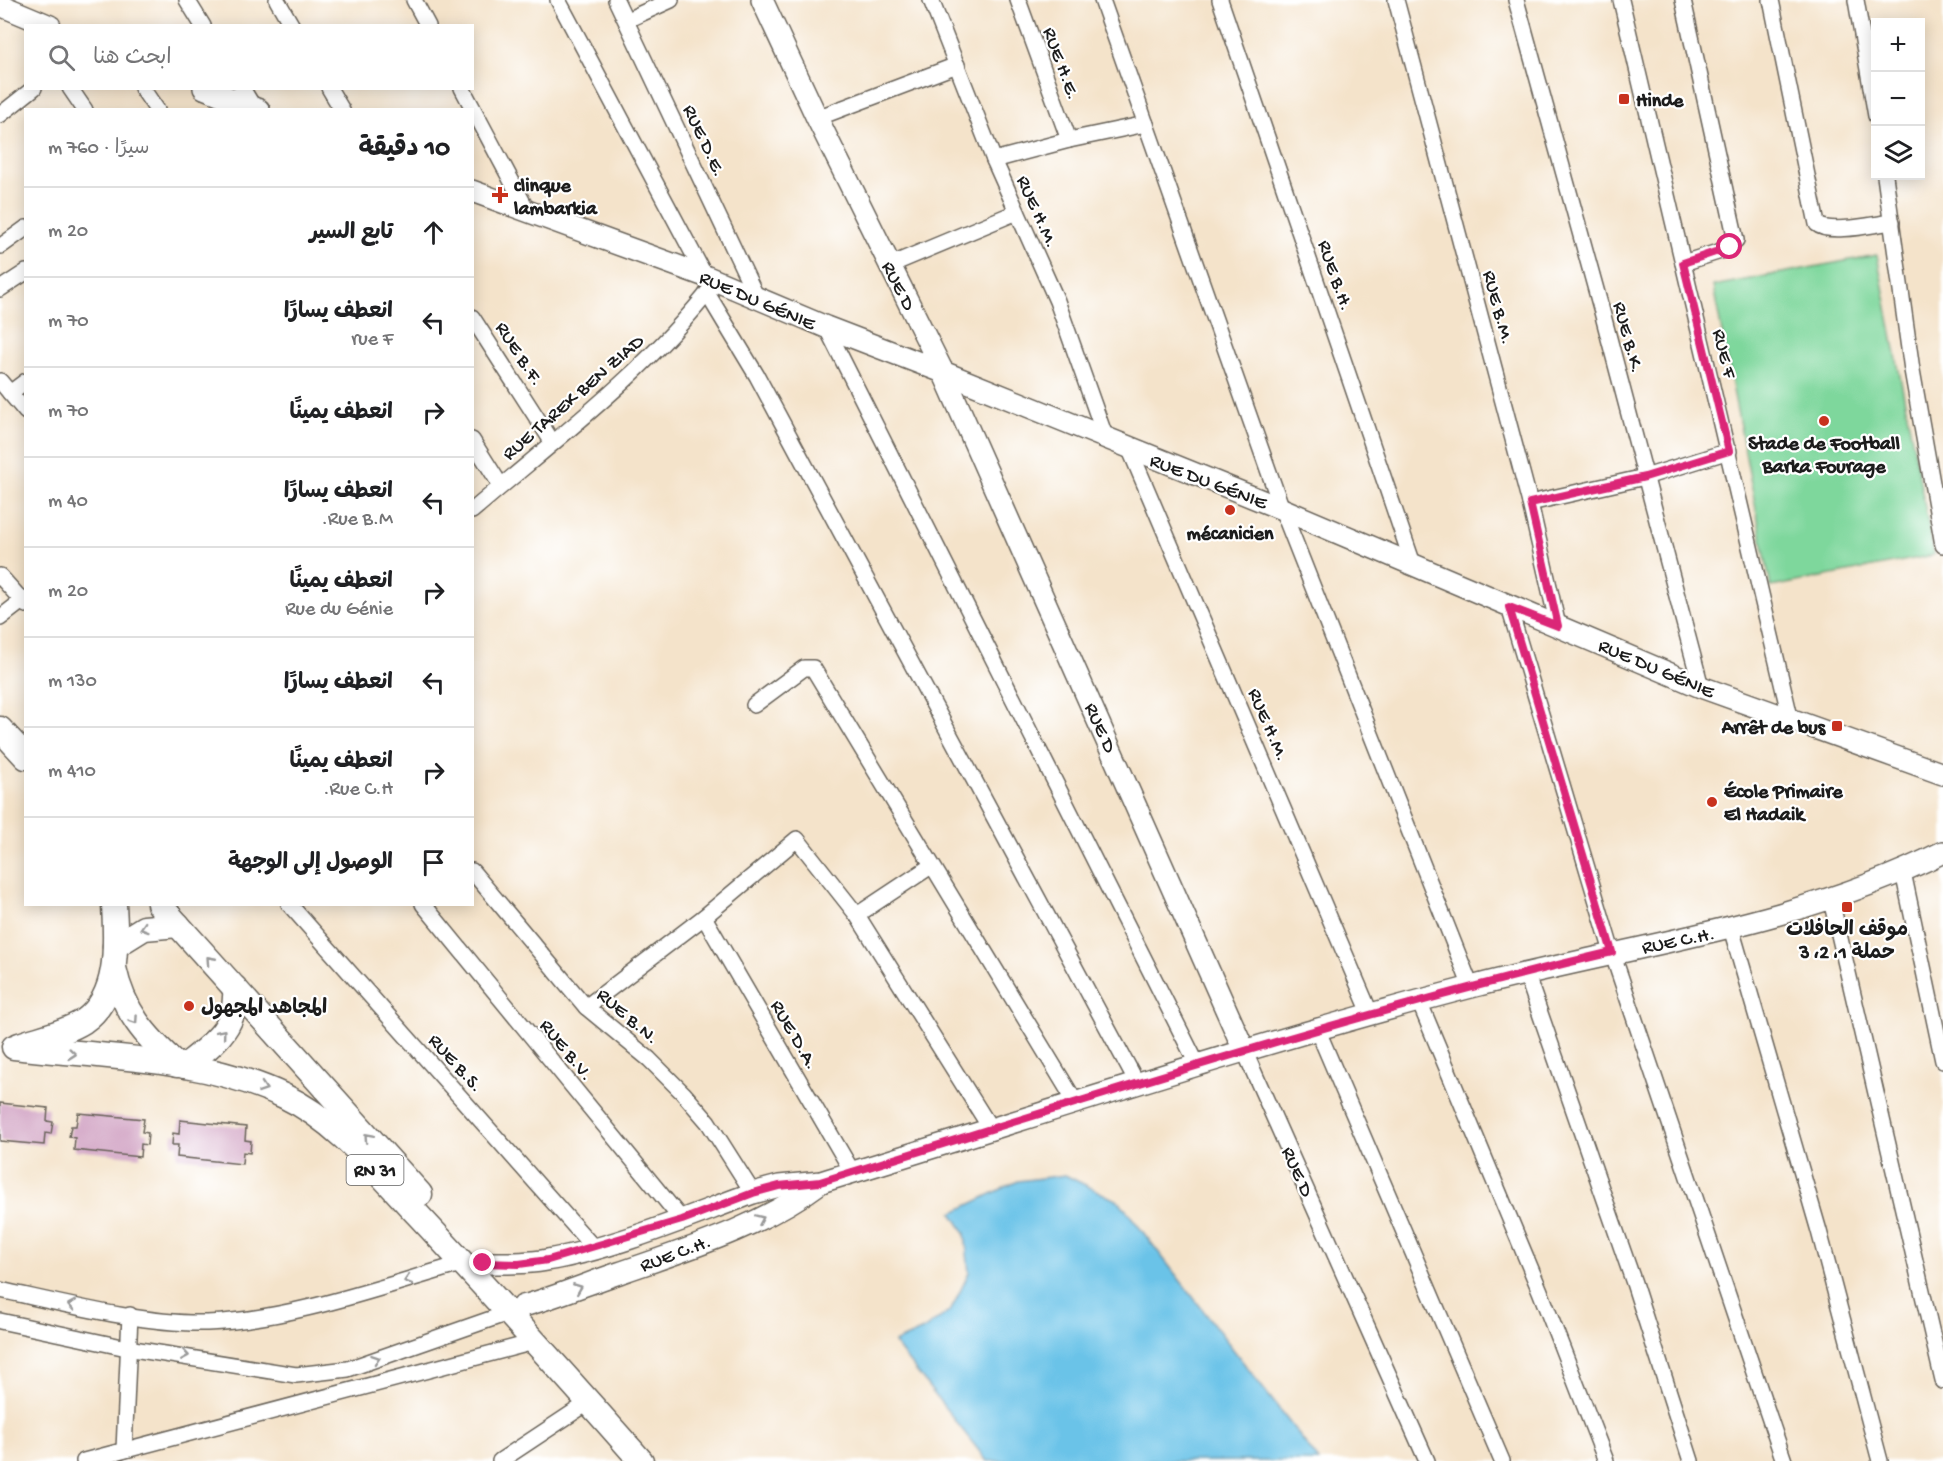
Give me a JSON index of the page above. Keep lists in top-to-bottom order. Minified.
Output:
{"streets":{"main road":["RN 31"],"street":["RUE H.E.","RUE D.E.","RUE H.M.","RUE B.H.","RUE D","RUE DU GÉNIE","RUE B.M.","RUE B.K.","RUE B.F.","RUE F","RUE TAREK BEN ZIAD","RUE C.H.","RUE B.N.","RUE D.A.","RUE B.V.","RUE B.S."]},"crossings":[["RUE D.E.","RUE DU GÉNIE"],["RUE H.M.","RUE DU GÉNIE"],["RUE H.M.","RUE C.H."],["RUE B.H.","RUE DU GÉNIE"],["RUE D","RUE DU GÉNIE"],["RUE D","RUE C.H."],["RUE DU GÉNIE","RUE B.M."],["RUE DU GÉNIE","RUE B.K."],["RUE DU GÉNIE","RUE F"],["RUE DU GÉNIE","RUE TAREK BEN ZIAD"],["RUE B.F.","RUE TAREK BEN ZIAD"],["RUE C.H.","RUE B.N."],["RUE C.H.","RUE D.A."],["RUE C.H.","RUE B.V."],["RUE C.H.","RUE B.S."],["RUE C.H.","RN 31"]],"places":{"transit":["Hinde","Arrêt de bus","موقف الحافلات حملة 1، 2، 3"],"health":["clinque lambarkia"],"other":["Stade de Football Barka Fourage","mécanicien","École Primaire El Hadaik","المجاهد المجهول"]},"page":{"map_buttons":["+","−"],"search":"ابحث هنا","heading":["10 دقيقة","سيرًا · 760 m"],"list":[["تابع السير","20 m"],["انعطف يسارًا","rue F","70 m"],["انعطف يمينًا","70 m"],["انعطف يسارًا","Rue B.M.","40 m"],["انعطف يمينًا","Rue du Génie","20 m"],["انعطف يسارًا","130 m"],["انعطف يمينًا","Rue C.H.","410 m"],"الوصول إلى الوجهة"]}}
